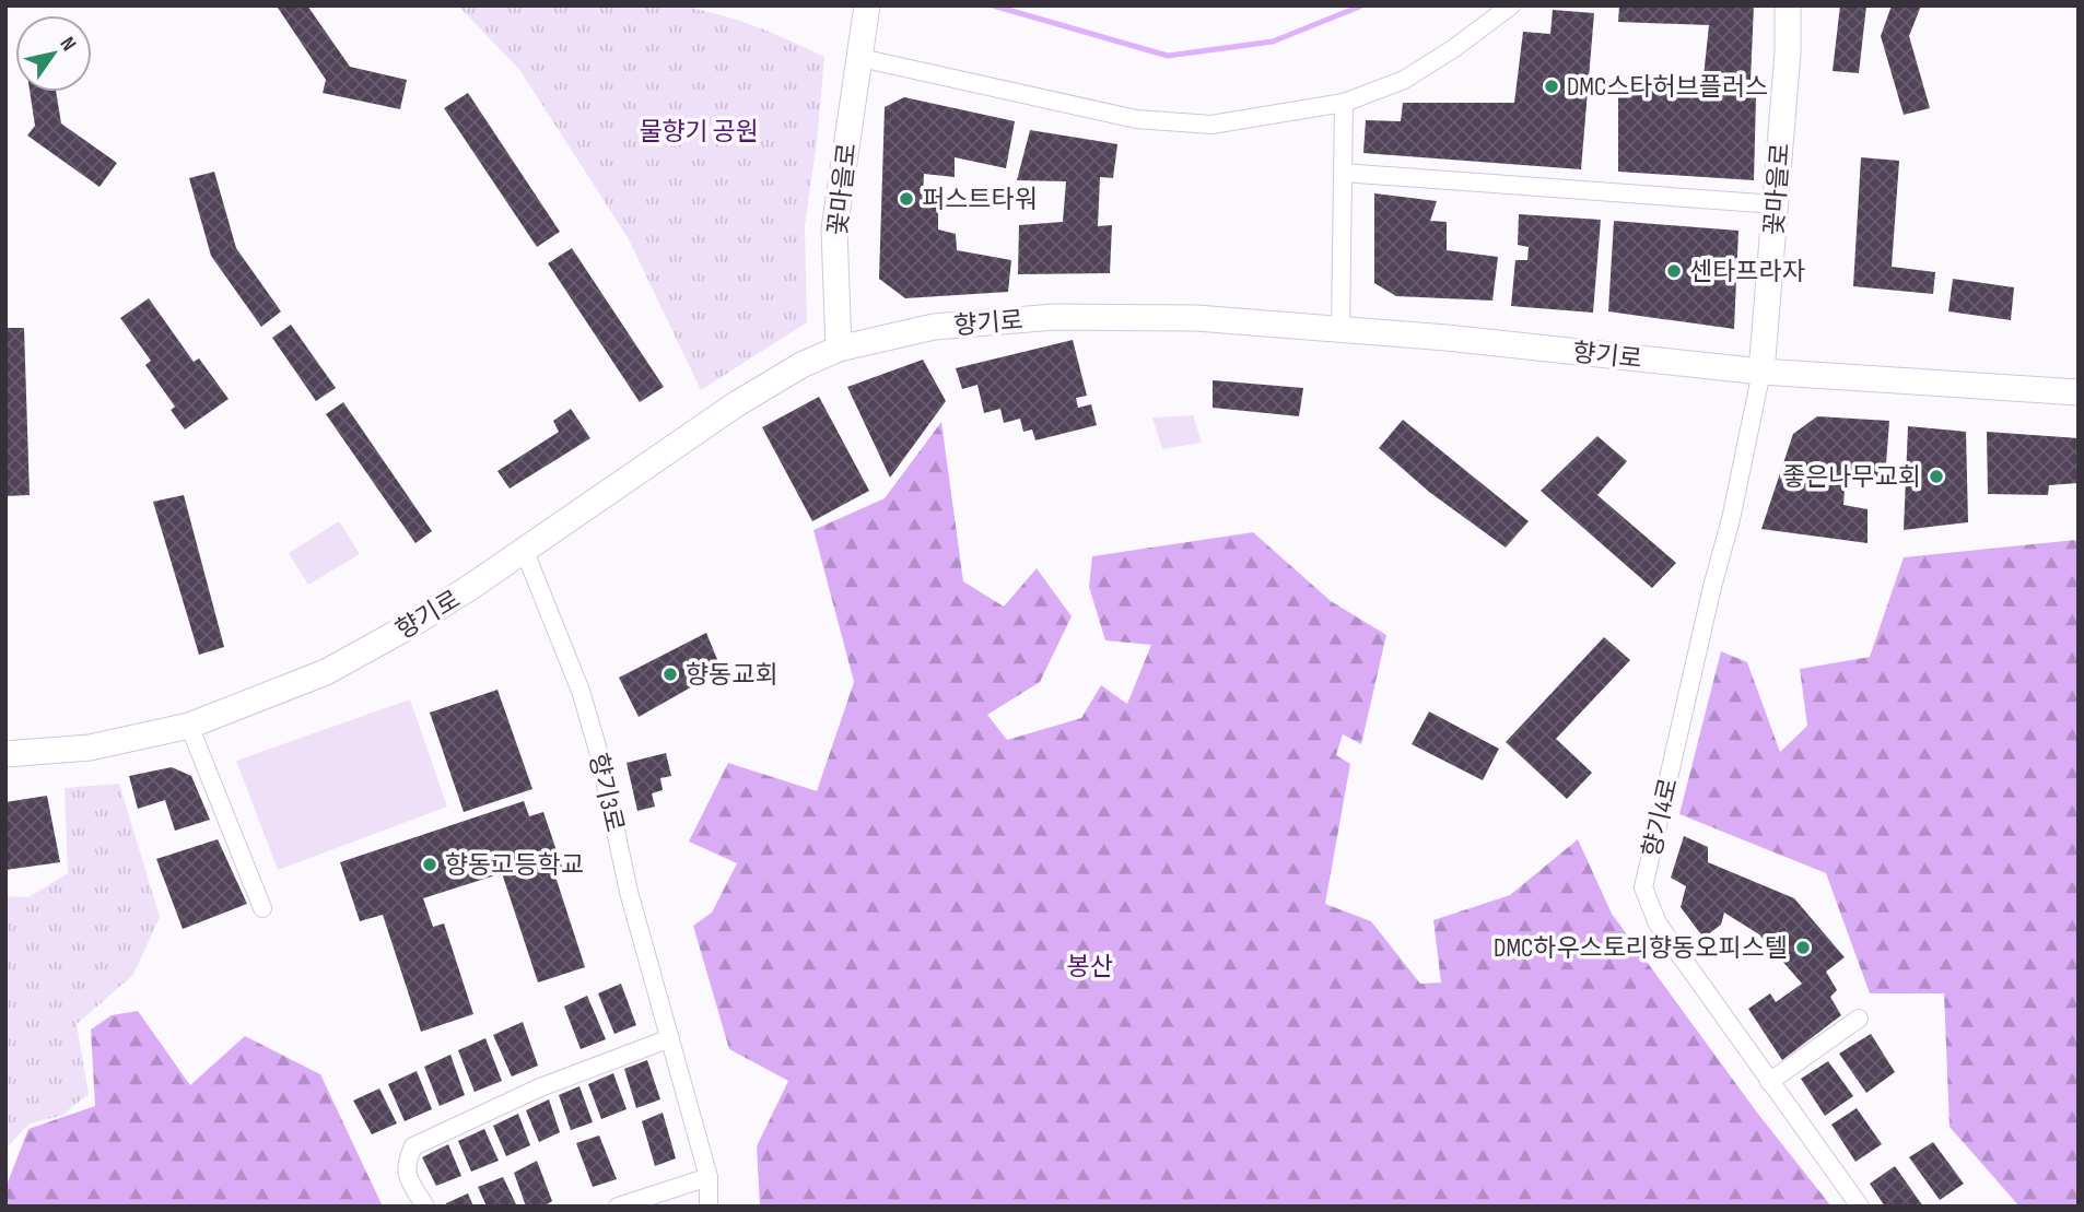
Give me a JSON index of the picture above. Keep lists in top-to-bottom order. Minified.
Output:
{"streets":{"main road":["꽃마을로","향기로"],"street":["향기3로","향기4로"]},"crossings":[["꽃마을로","향기로"],["꽃마을로","향기4로"],["향기로","향기3로"],["향기로","향기4로"]],"parks":["물향기 공원","봉산"],"places":["DMC스타허브플러스","퍼스트타워","센타프라자","좋은나무교회","향동교회","향동고등학교","DMC하우스토리향동오피스텔"],"north":"top right"}
